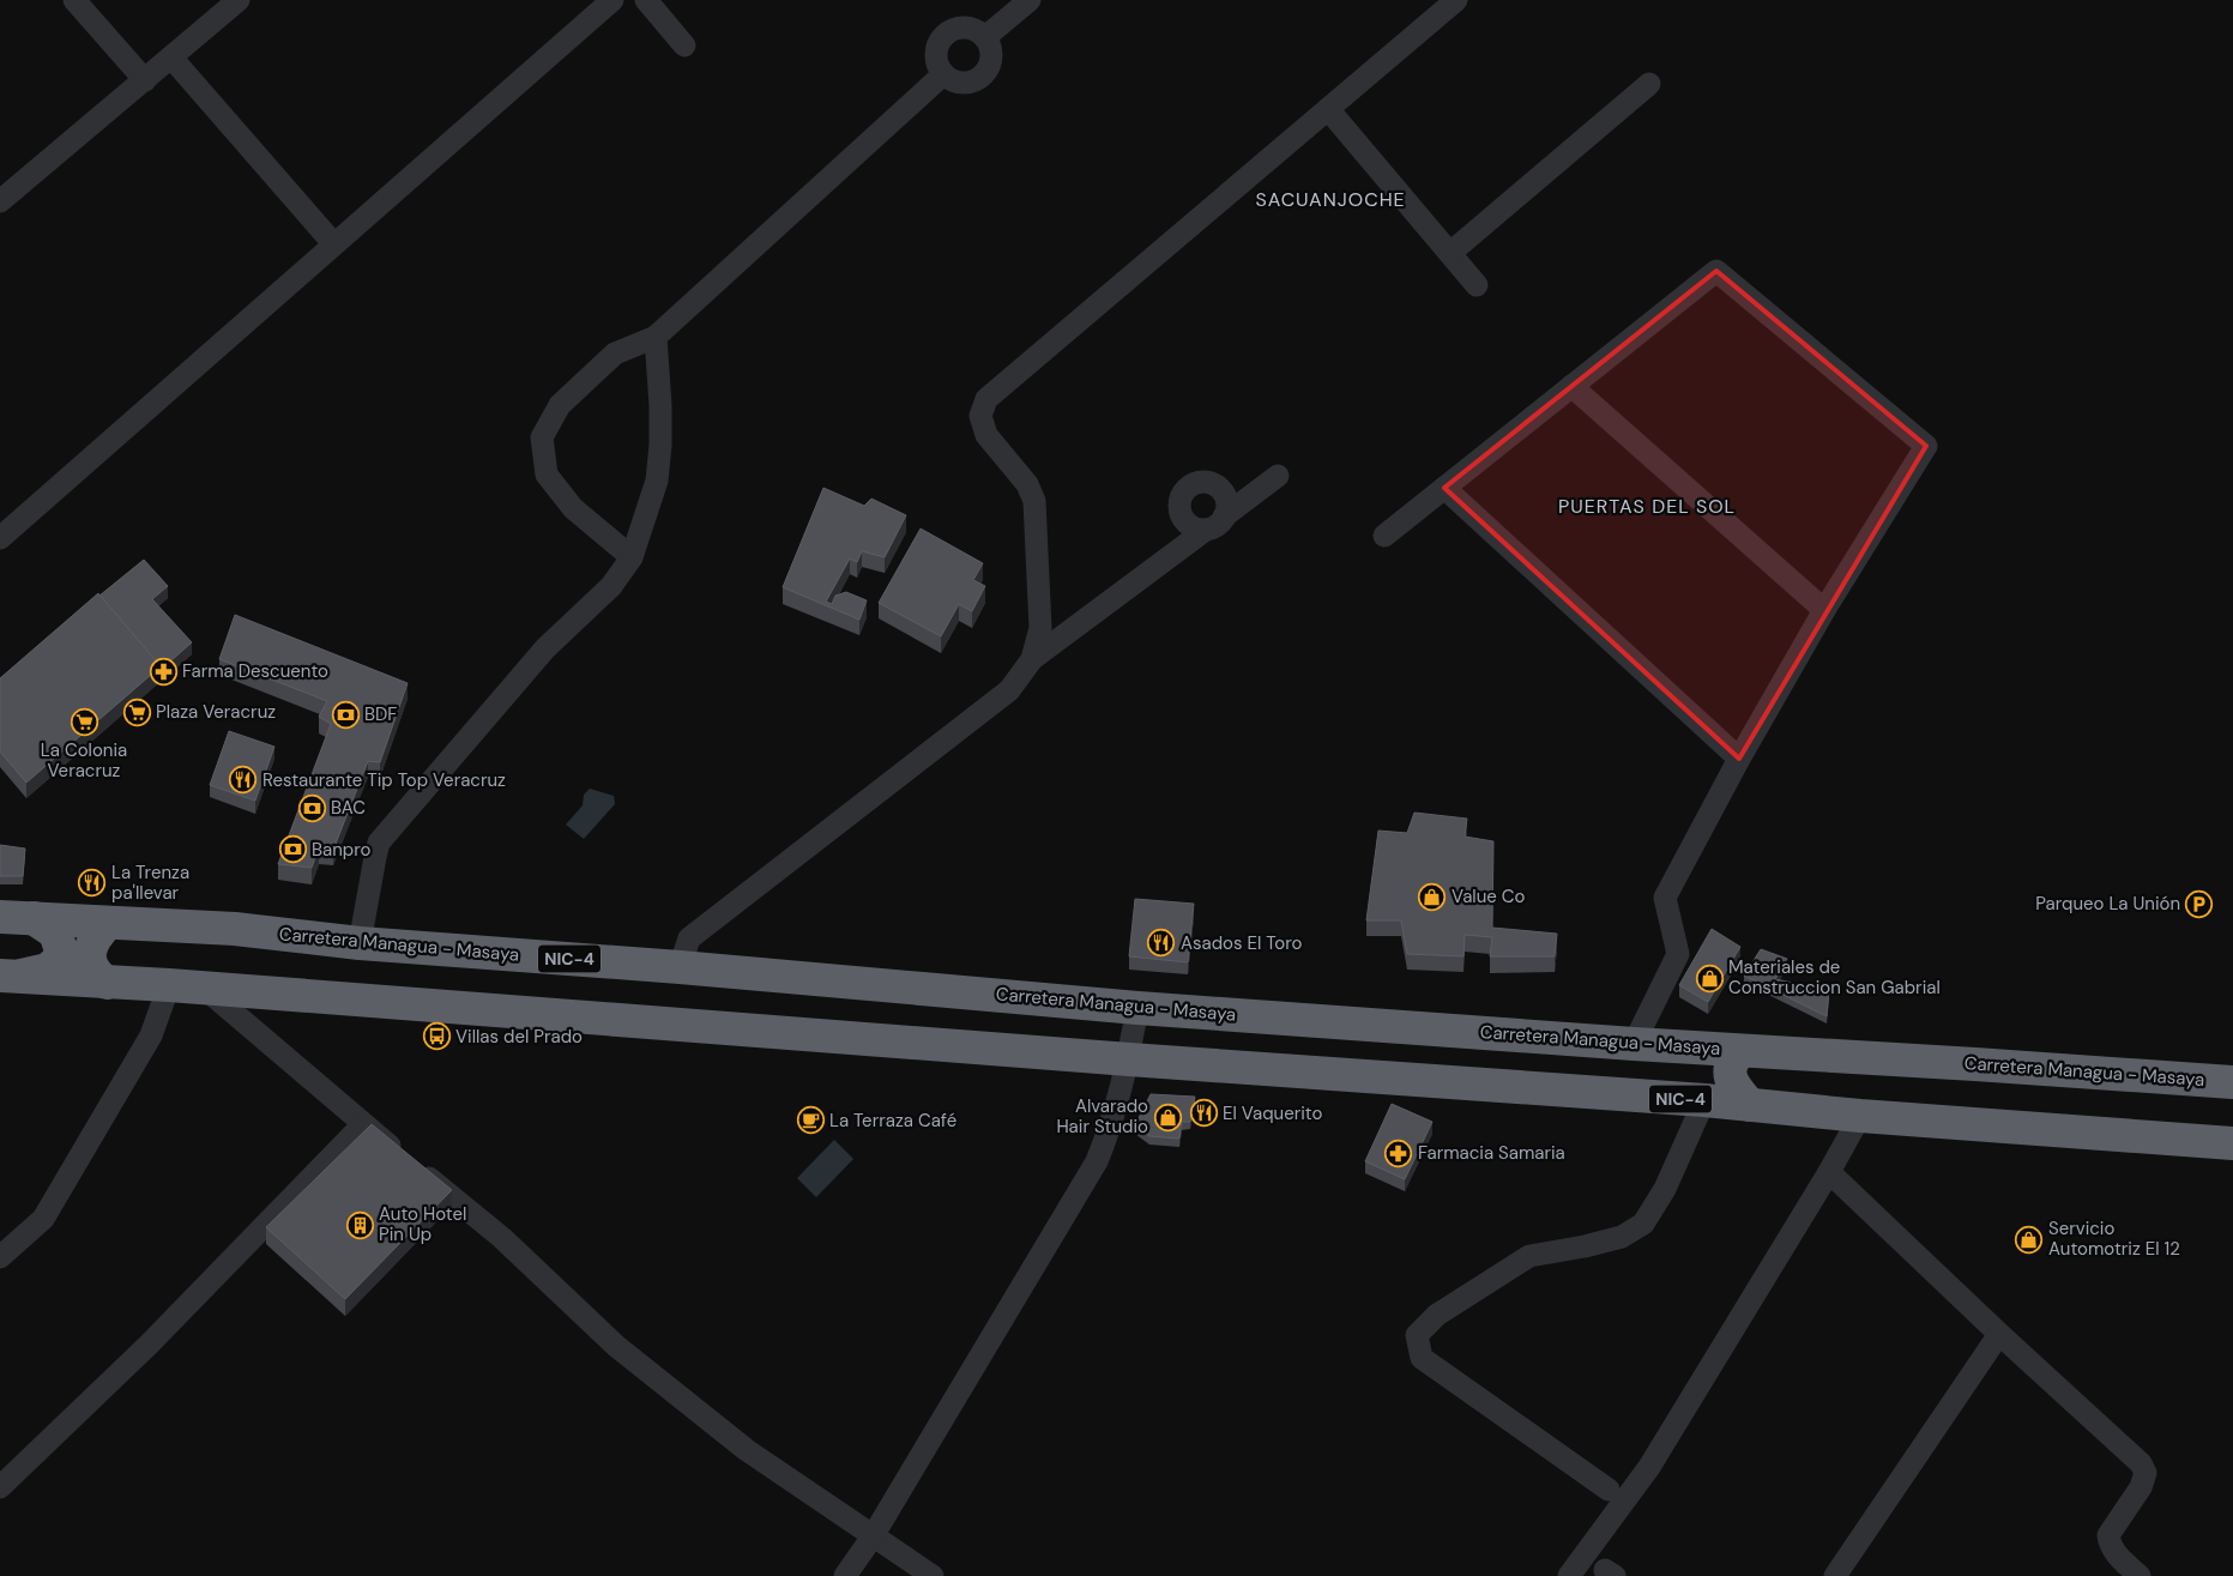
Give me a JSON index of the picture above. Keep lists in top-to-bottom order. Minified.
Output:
{"streets":{"highway":["Carretera Managua - Masaya","NIC-4"]},"districts":["SACUANJOCHE","PUERTAS DEL SOL"],"places":{"pharmacy":["Farma Descuento","Farmacia Samaria"],"supermarket":["Plaza Veracruz","La Colonia Veracruz"],"bank":["BDF","BAC","Banpro"],"restaurant":["Restaurante Tip Top Veracruz","La Trenza pa'llevar","Asados El Toro","El Vaquerito"],"shop":["Value Co","Materiales de Construccion San Gabrial","Alvarado Hair Studio","Servicio Automotriz El 12"],"parking":["Parqueo La Unión"],"bus stop":["Villas del Prado"],"cafe":["La Terraza Café"],"building":["Auto Hotel Pin Up"]}}
